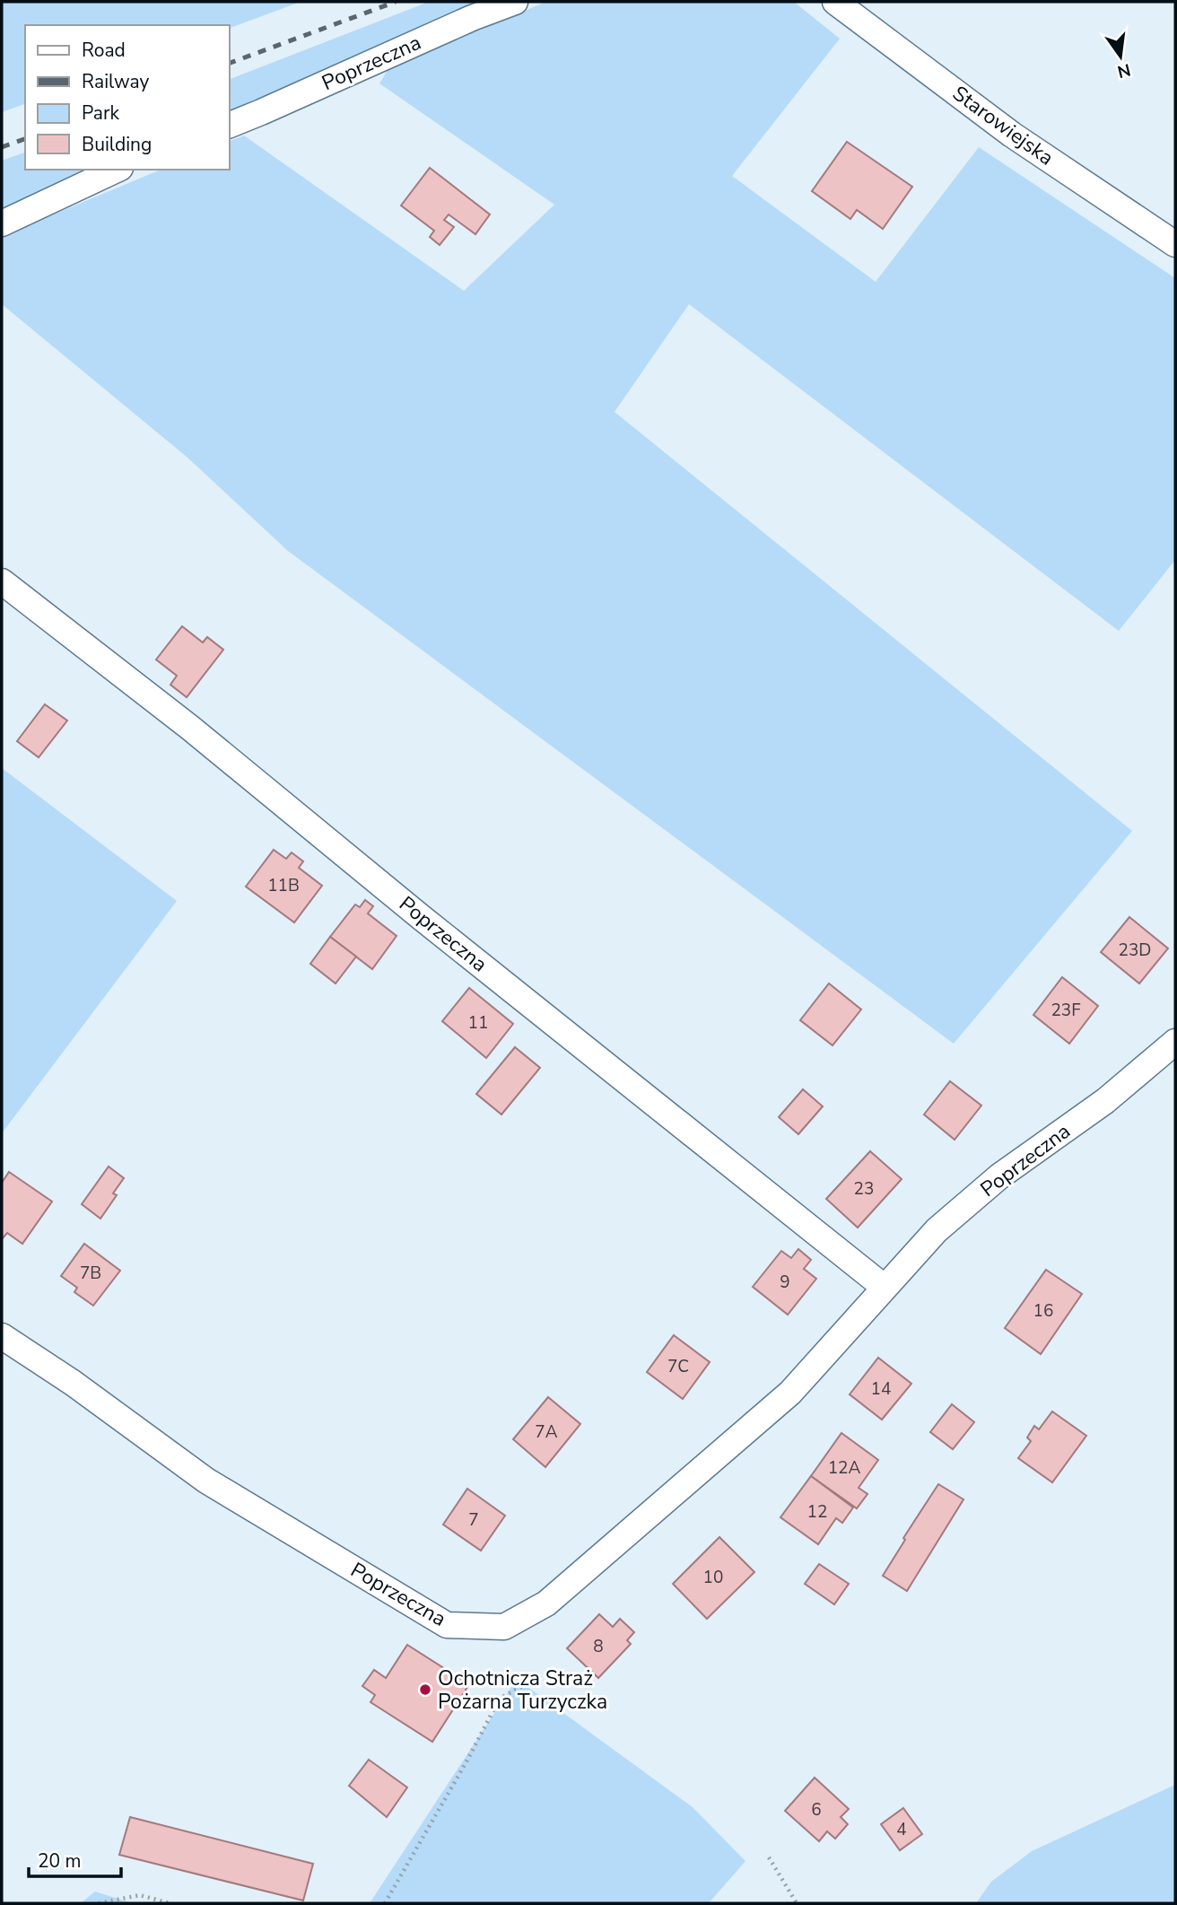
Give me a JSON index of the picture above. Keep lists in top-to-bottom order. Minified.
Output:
{"streets":{"street":["Poprzeczna","Starowiejska"]},"places":["Ochotnicza Straż Pożarna Turzyczka"],"house_numbers":["11B","23D","23F","11","23","7B","9","16","7C","14","7A","12A","12","7","10","8","6","4"],"legend":["Road","Railway","Park","Building"],"scale_bar":"20 m","north":"bottom"}
